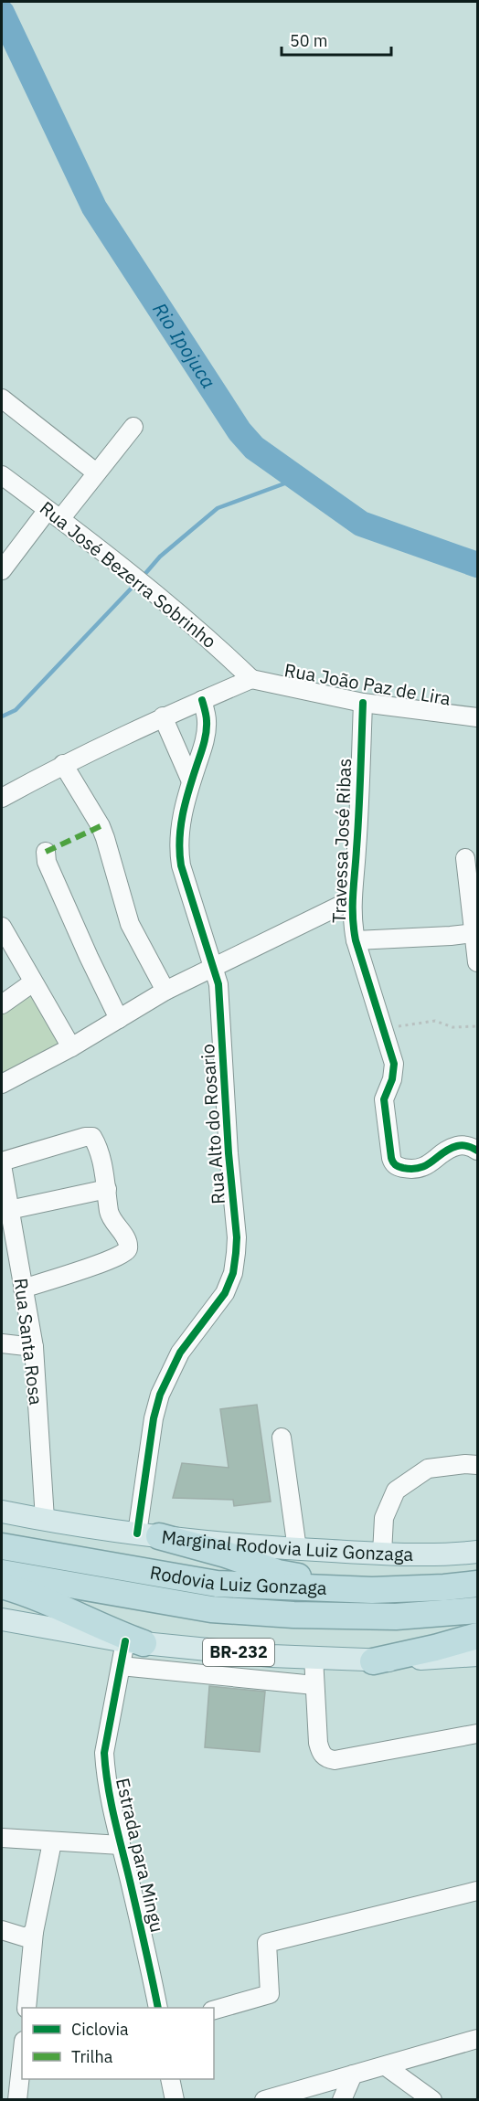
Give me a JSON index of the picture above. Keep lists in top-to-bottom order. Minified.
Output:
{"streets":{"highway":["Rodovia Luiz Gonzaga","BR-232"],"main road":["Marginal Rodovia Luiz Gonzaga"],"street":["Rua José Bezerra Sobrinho","Rua João Paz de Lira","Travessa José Ribas","Rua Alto do Rosario","Rua Santa Rosa","Estrada para Mingu"]},"crossings":[["Rua José Bezerra Sobrinho","Rua João Paz de Lira"],["Rua João Paz de Lira","Travessa José Ribas"],["Rua Alto do Rosario","Marginal Rodovia Luiz Gonzaga"],["Rua Santa Rosa","Marginal Rodovia Luiz Gonzaga"],["BR-232","Estrada para Mingu"]],"water":["Rio Ipojuca"],"legend":["Ciclovia","Trilha"],"scale_bar":"50 m"}
